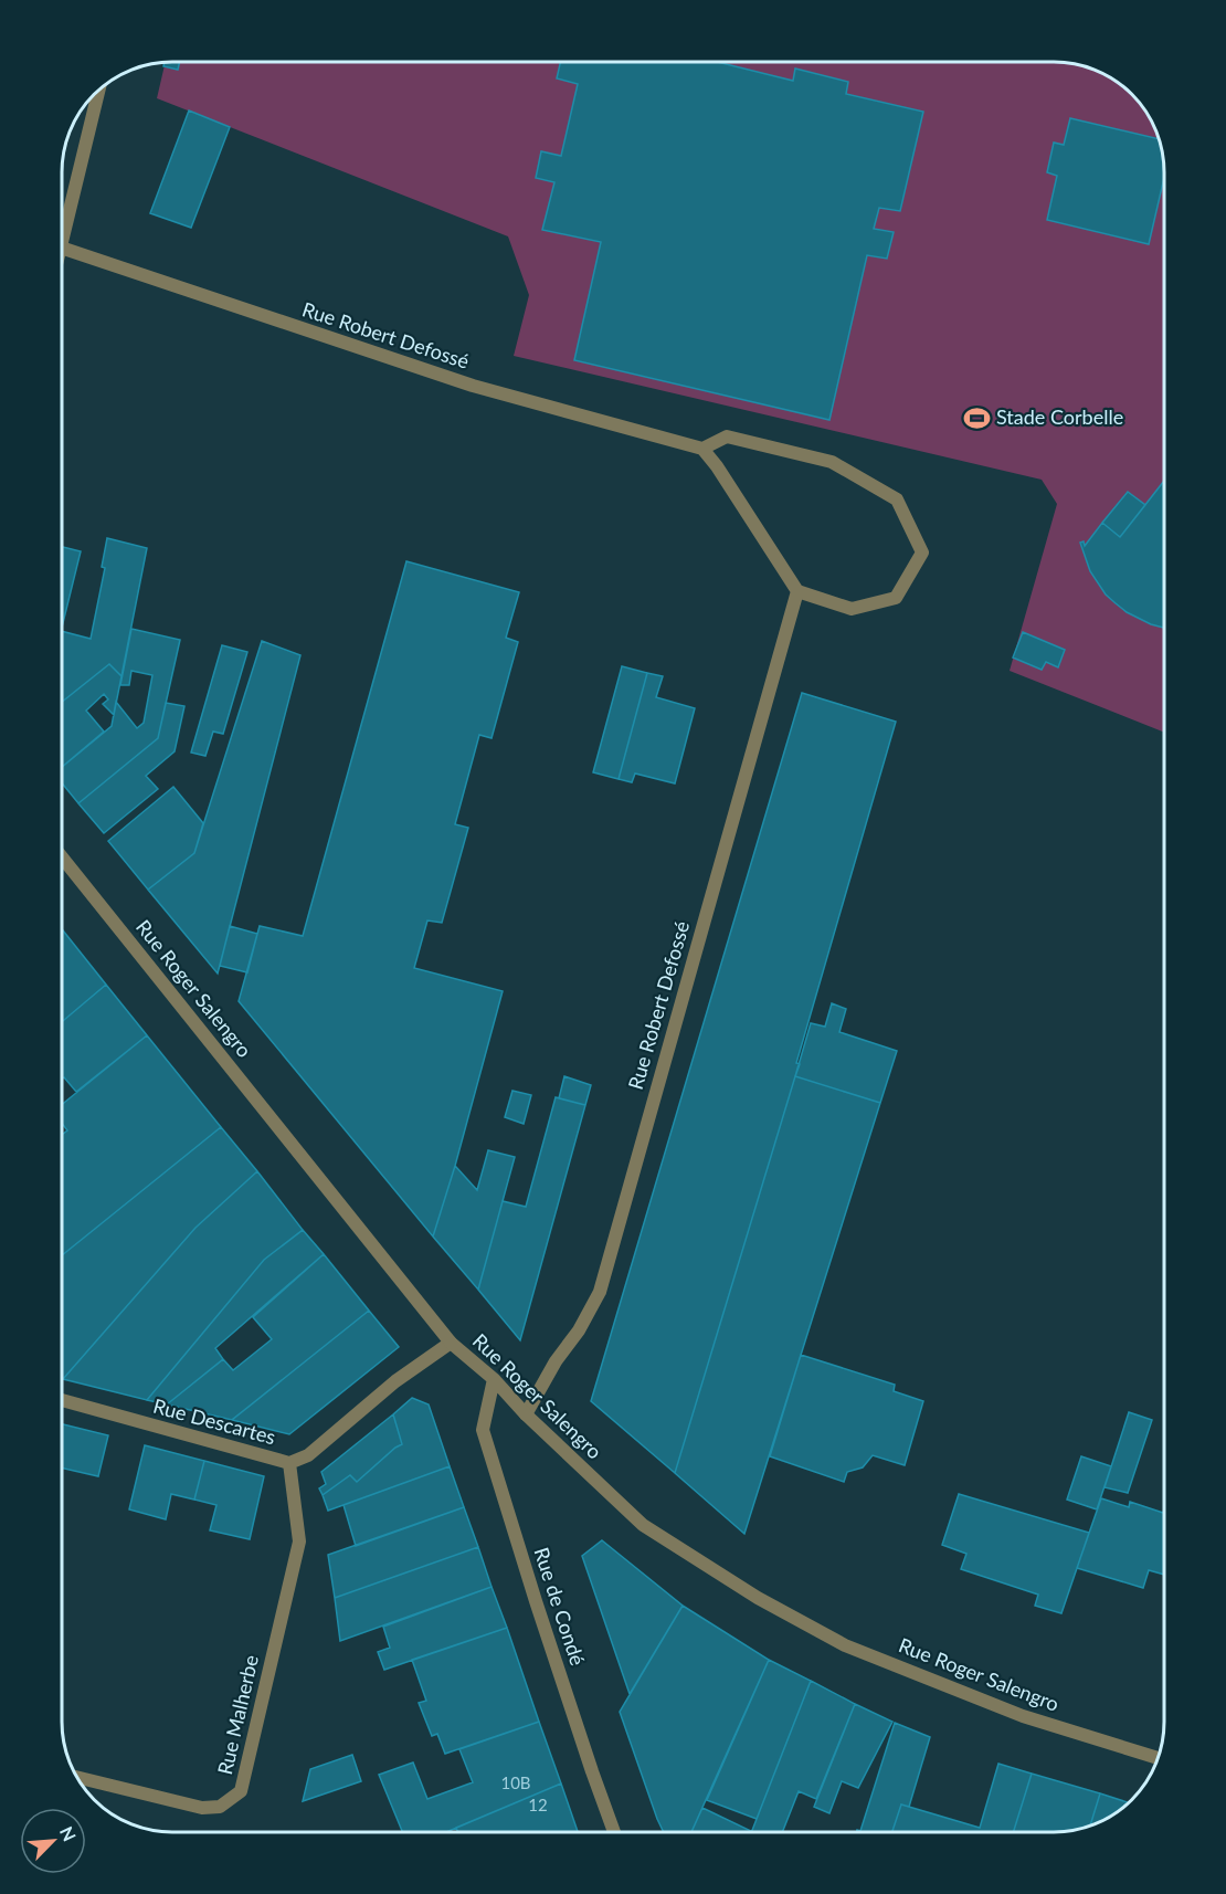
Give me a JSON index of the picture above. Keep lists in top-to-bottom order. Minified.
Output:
{"streets":{"street":["Rue Robert Defossé","Rue Roger Salengro","Rue Descartes","Rue de Condé","Rue Malherbe"]},"crossings":[["Rue Robert Defossé","Rue Roger Salengro"],["Rue Roger Salengro","Rue Descartes"],["Rue Roger Salengro","Rue de Condé"],["Rue Descartes","Rue Malherbe"]],"places":{"sports":["Stade Corbelle"]},"house_numbers":["10B","12"],"north":"top right"}
